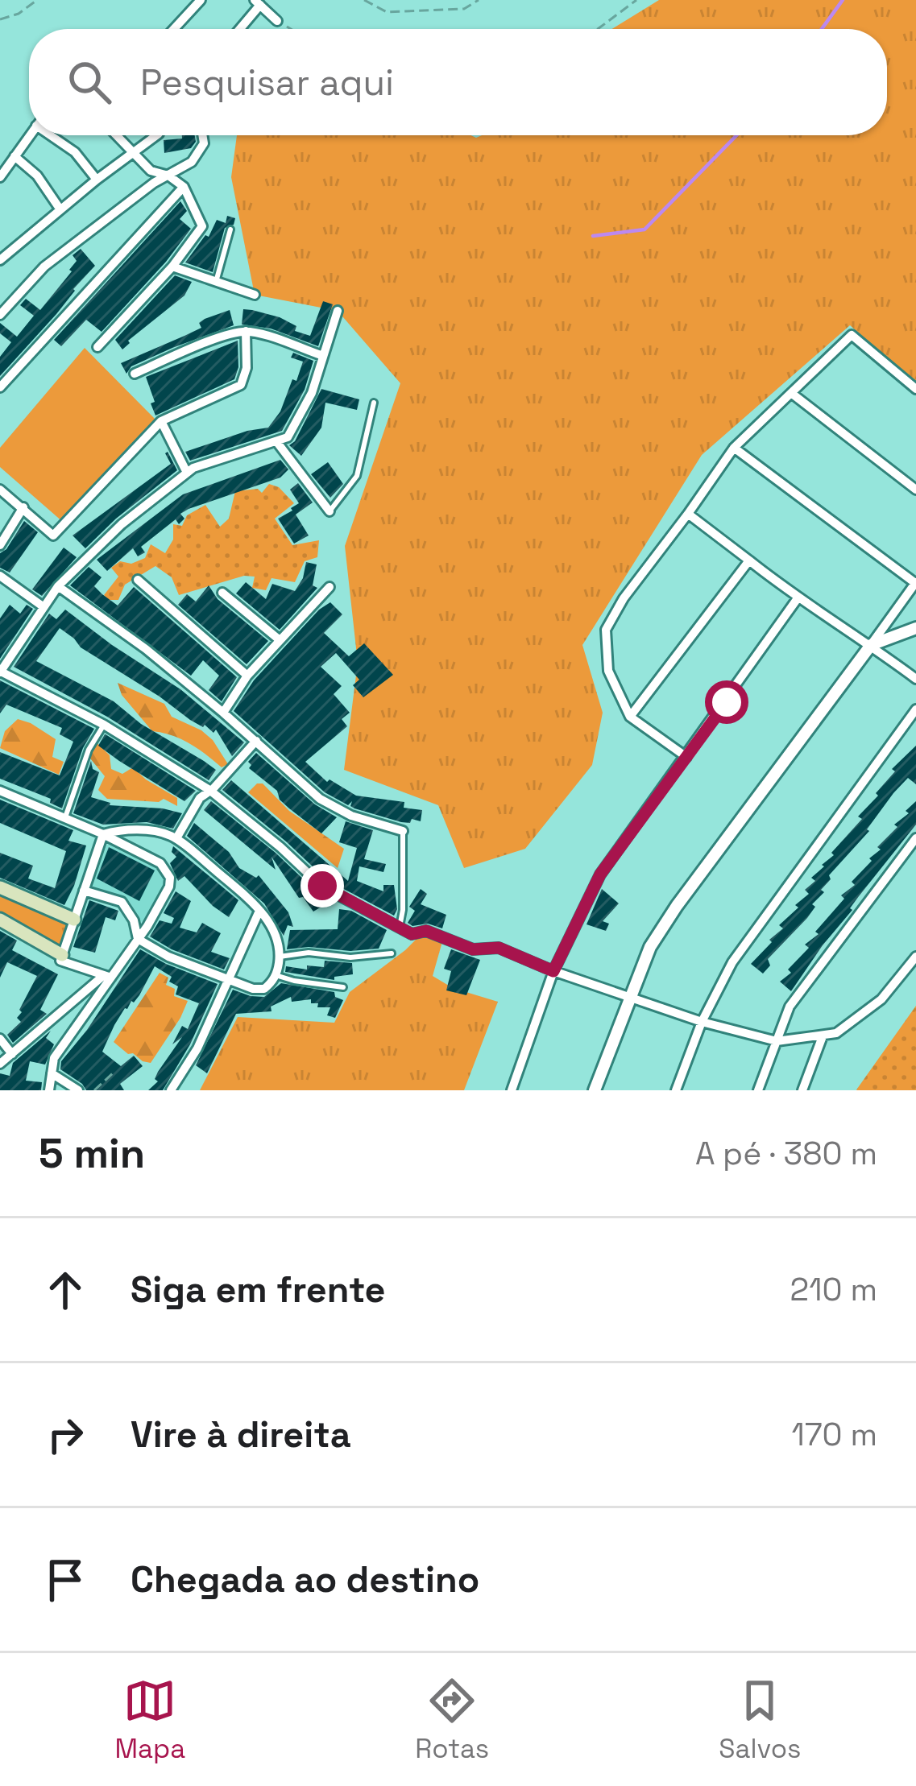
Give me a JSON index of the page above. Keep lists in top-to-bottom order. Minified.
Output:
{"page":{"search":"Pesquisar aqui","heading":["5 min","A pé · 380 m"],"list":[["Siga em frente","210 m"],["Vire à direita","170 m"],"Chegada ao destino"],"nav":["Mapa","Rotas","Salvos"]}}
